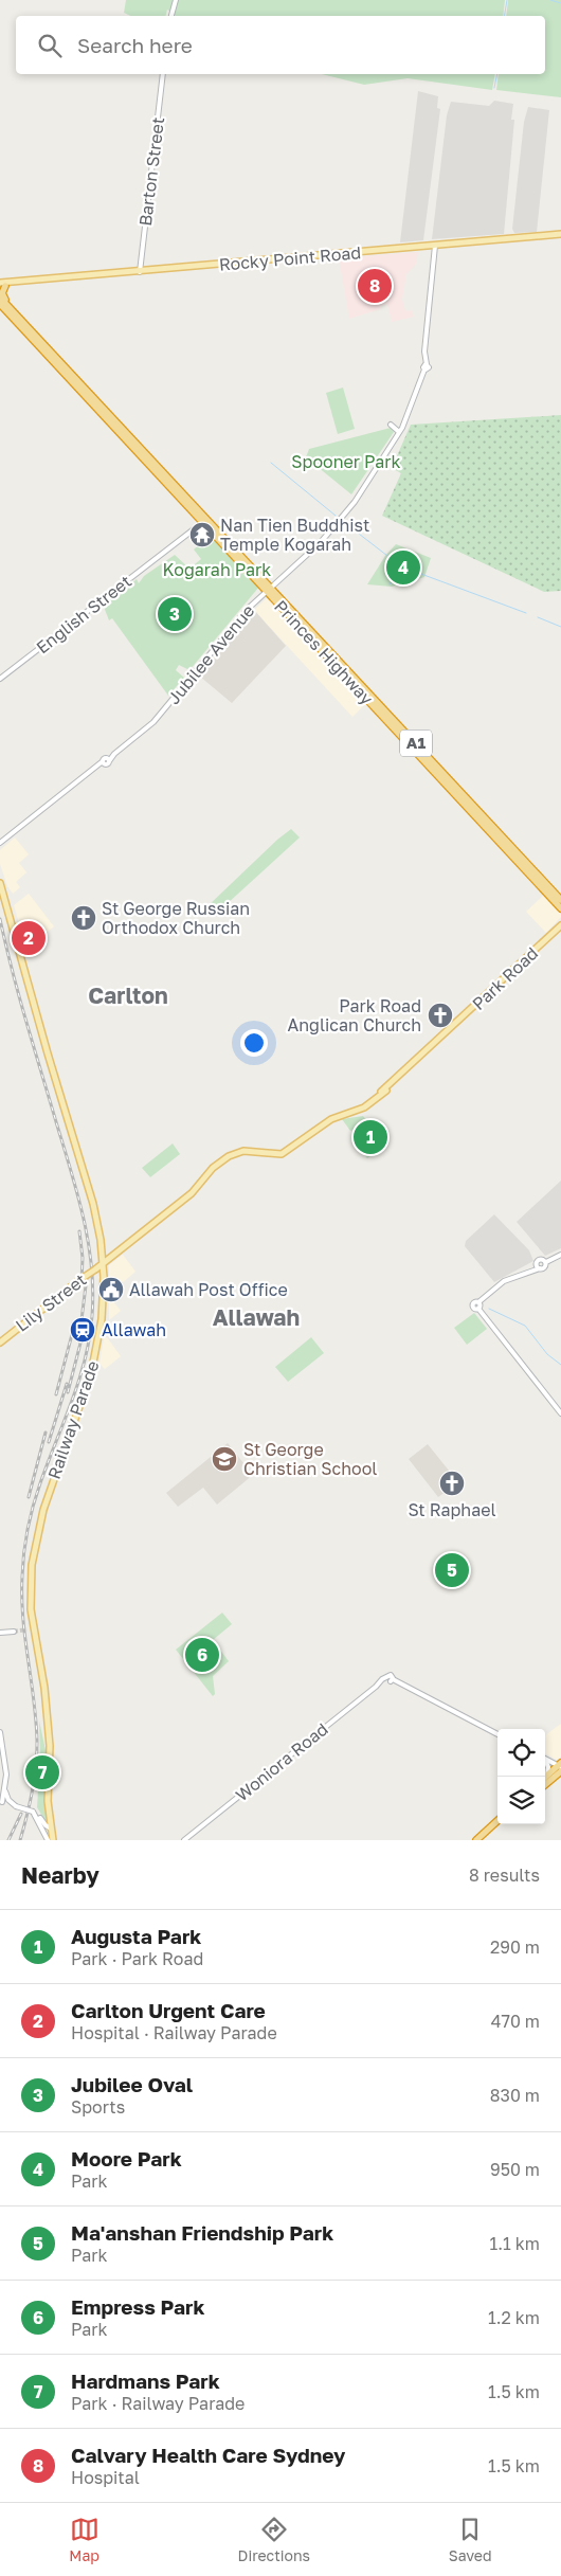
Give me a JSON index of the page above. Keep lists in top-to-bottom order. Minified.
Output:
{"streets":{"highway":["Princes Highway","A1"],"main road":["Rocky Point Road","Park Road","Lily Street","Railway Parade"],"street":["Barton Street","English Street","Jubilee Avenue","Woniora Road"]},"crossings":[["Barton Street","Rocky Point Road"],["Rocky Point Road","Jubilee Avenue"],["English Street","Princes Highway"],["Princes Highway","Jubilee Avenue"],["Park Road","Lily Street"],["Lily Street","Railway Parade"]],"districts":["Carlton","Allawah"],"parks":["Spooner Park","Kogarah Park"],"places":{"temple":["Nan Tien Buddhist Temple Kogarah"],"church":["St George Russian Orthodox Church","Park Road Anglican Church","St Raphael"],"public building":["Allawah Post Office"],"station":["Allawah"],"school or university":["St George Christian School"]},"page":{"search":"Search here","pins":["8","4","3","2","1","5","6","7"],"heading":["Nearby","8 results"],"list":[{"mark":"1","name":"Augusta Park","note":"Park · Park Road","value":"290 m"},{"mark":"2","name":"Carlton Urgent Care","note":"Hospital · Railway Parade","value":"470 m"},{"mark":"3","name":"Jubilee Oval","note":"Sports","value":"830 m"},{"mark":"4","name":"Moore Park","note":"Park","value":"950 m"},{"mark":"5","name":"Ma'anshan Friendship Park","note":"Park","value":"1.1 km"},{"mark":"6","name":"Empress Park","note":"Park","value":"1.2 km"},{"mark":"7","name":"Hardmans Park","note":"Park · Railway Parade","value":"1.5 km"},{"mark":"8","name":"Calvary Health Care Sydney","note":"Hospital","value":"1.5 km"}],"nav":["Map","Directions","Saved"]}}
